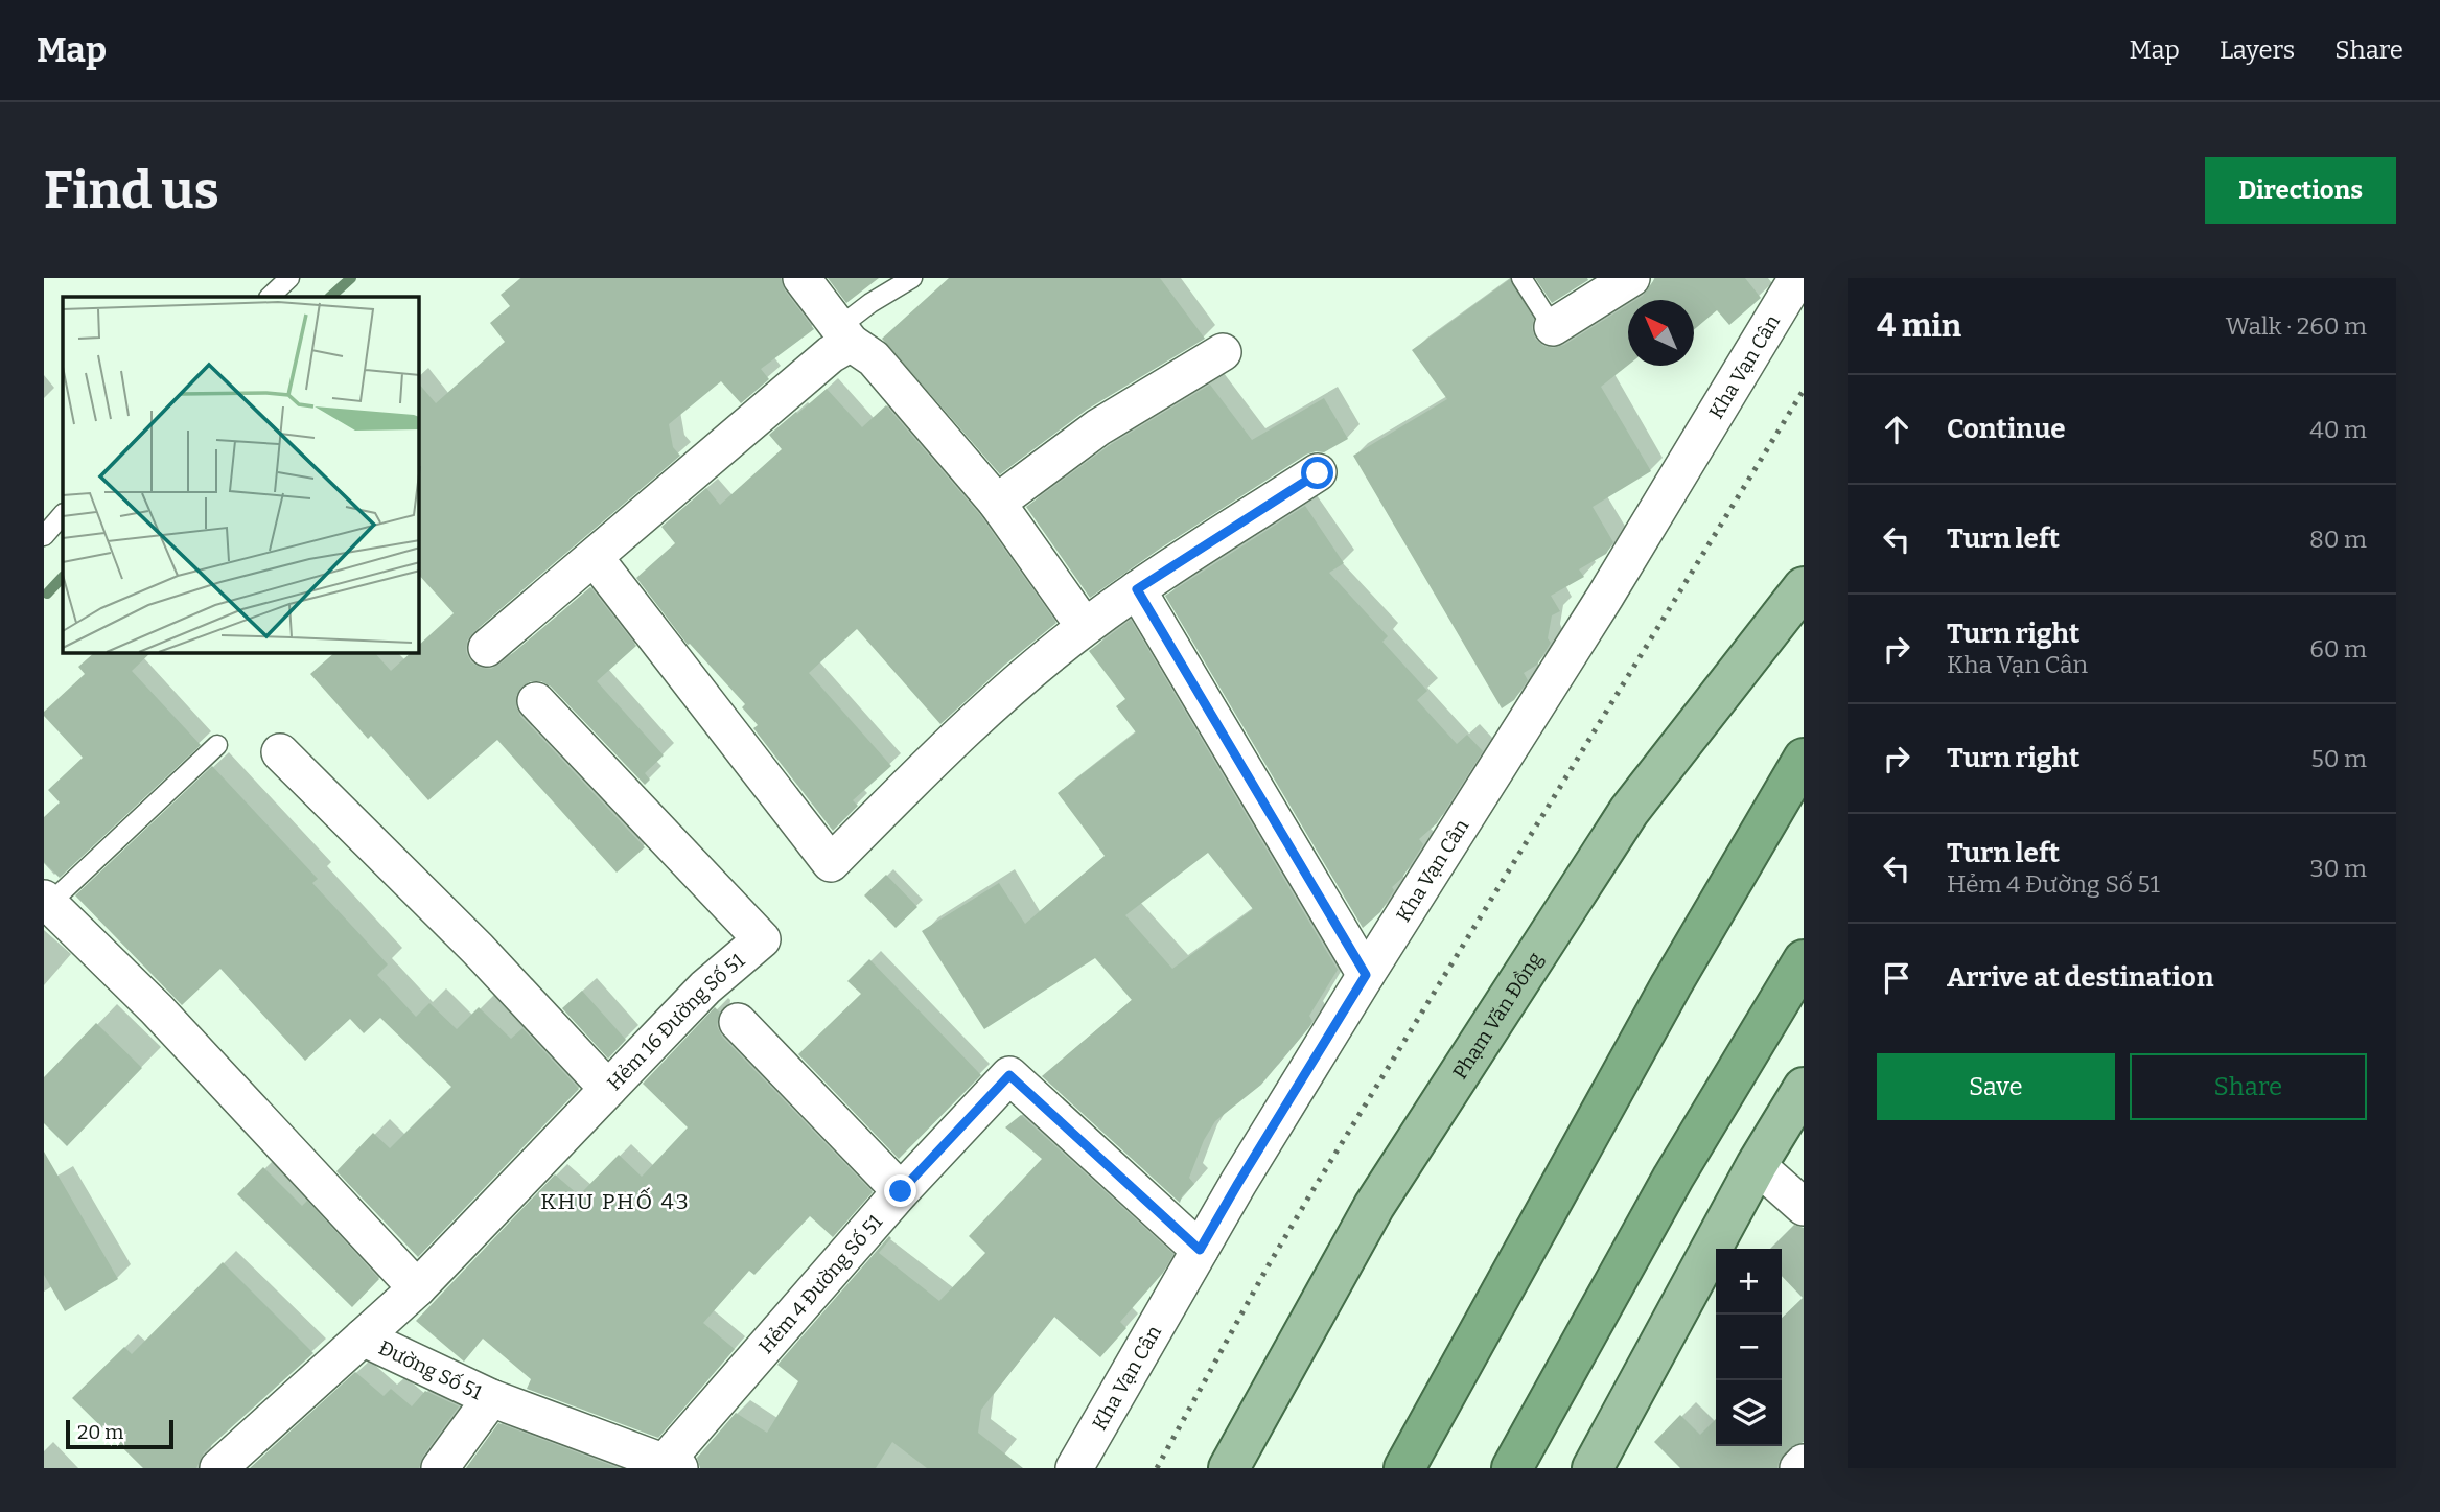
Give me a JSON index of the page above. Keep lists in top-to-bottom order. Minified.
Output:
{"streets":{"main road":["Phạm Văn Đồng"],"street":["Kha Vạn Cân","Hẻm 16 Đường Số 51","Hẻm 4 Đường Số 51","Đường Số 51"]},"crossings":[["Kha Vạn Cân","Hẻm 4 Đường Số 51"],["Hẻm 16 Đường Số 51","Đường Số 51"],["Hẻm 4 Đường Số 51","Đường Số 51"]],"districts":["KHU PHỐ 43"],"scale_bar":"20 m","north":"top left","page":{"header":"Map","nav":["Map","Layers","Share"],"buttons":["Directions",["Save","Share"]],"title":"Find us","heading":["4 min","Walk · 260 m"],"list":[["Continue","40 m"],["Turn left","80 m"],["Turn right","Kha Vạn Cân","60 m"],["Turn right","50 m"],["Turn left","Hẻm 4 Đường Số 51","30 m"],"Arrive at destination"],"map_buttons":["+","−"],"scale":"20 m"}}
